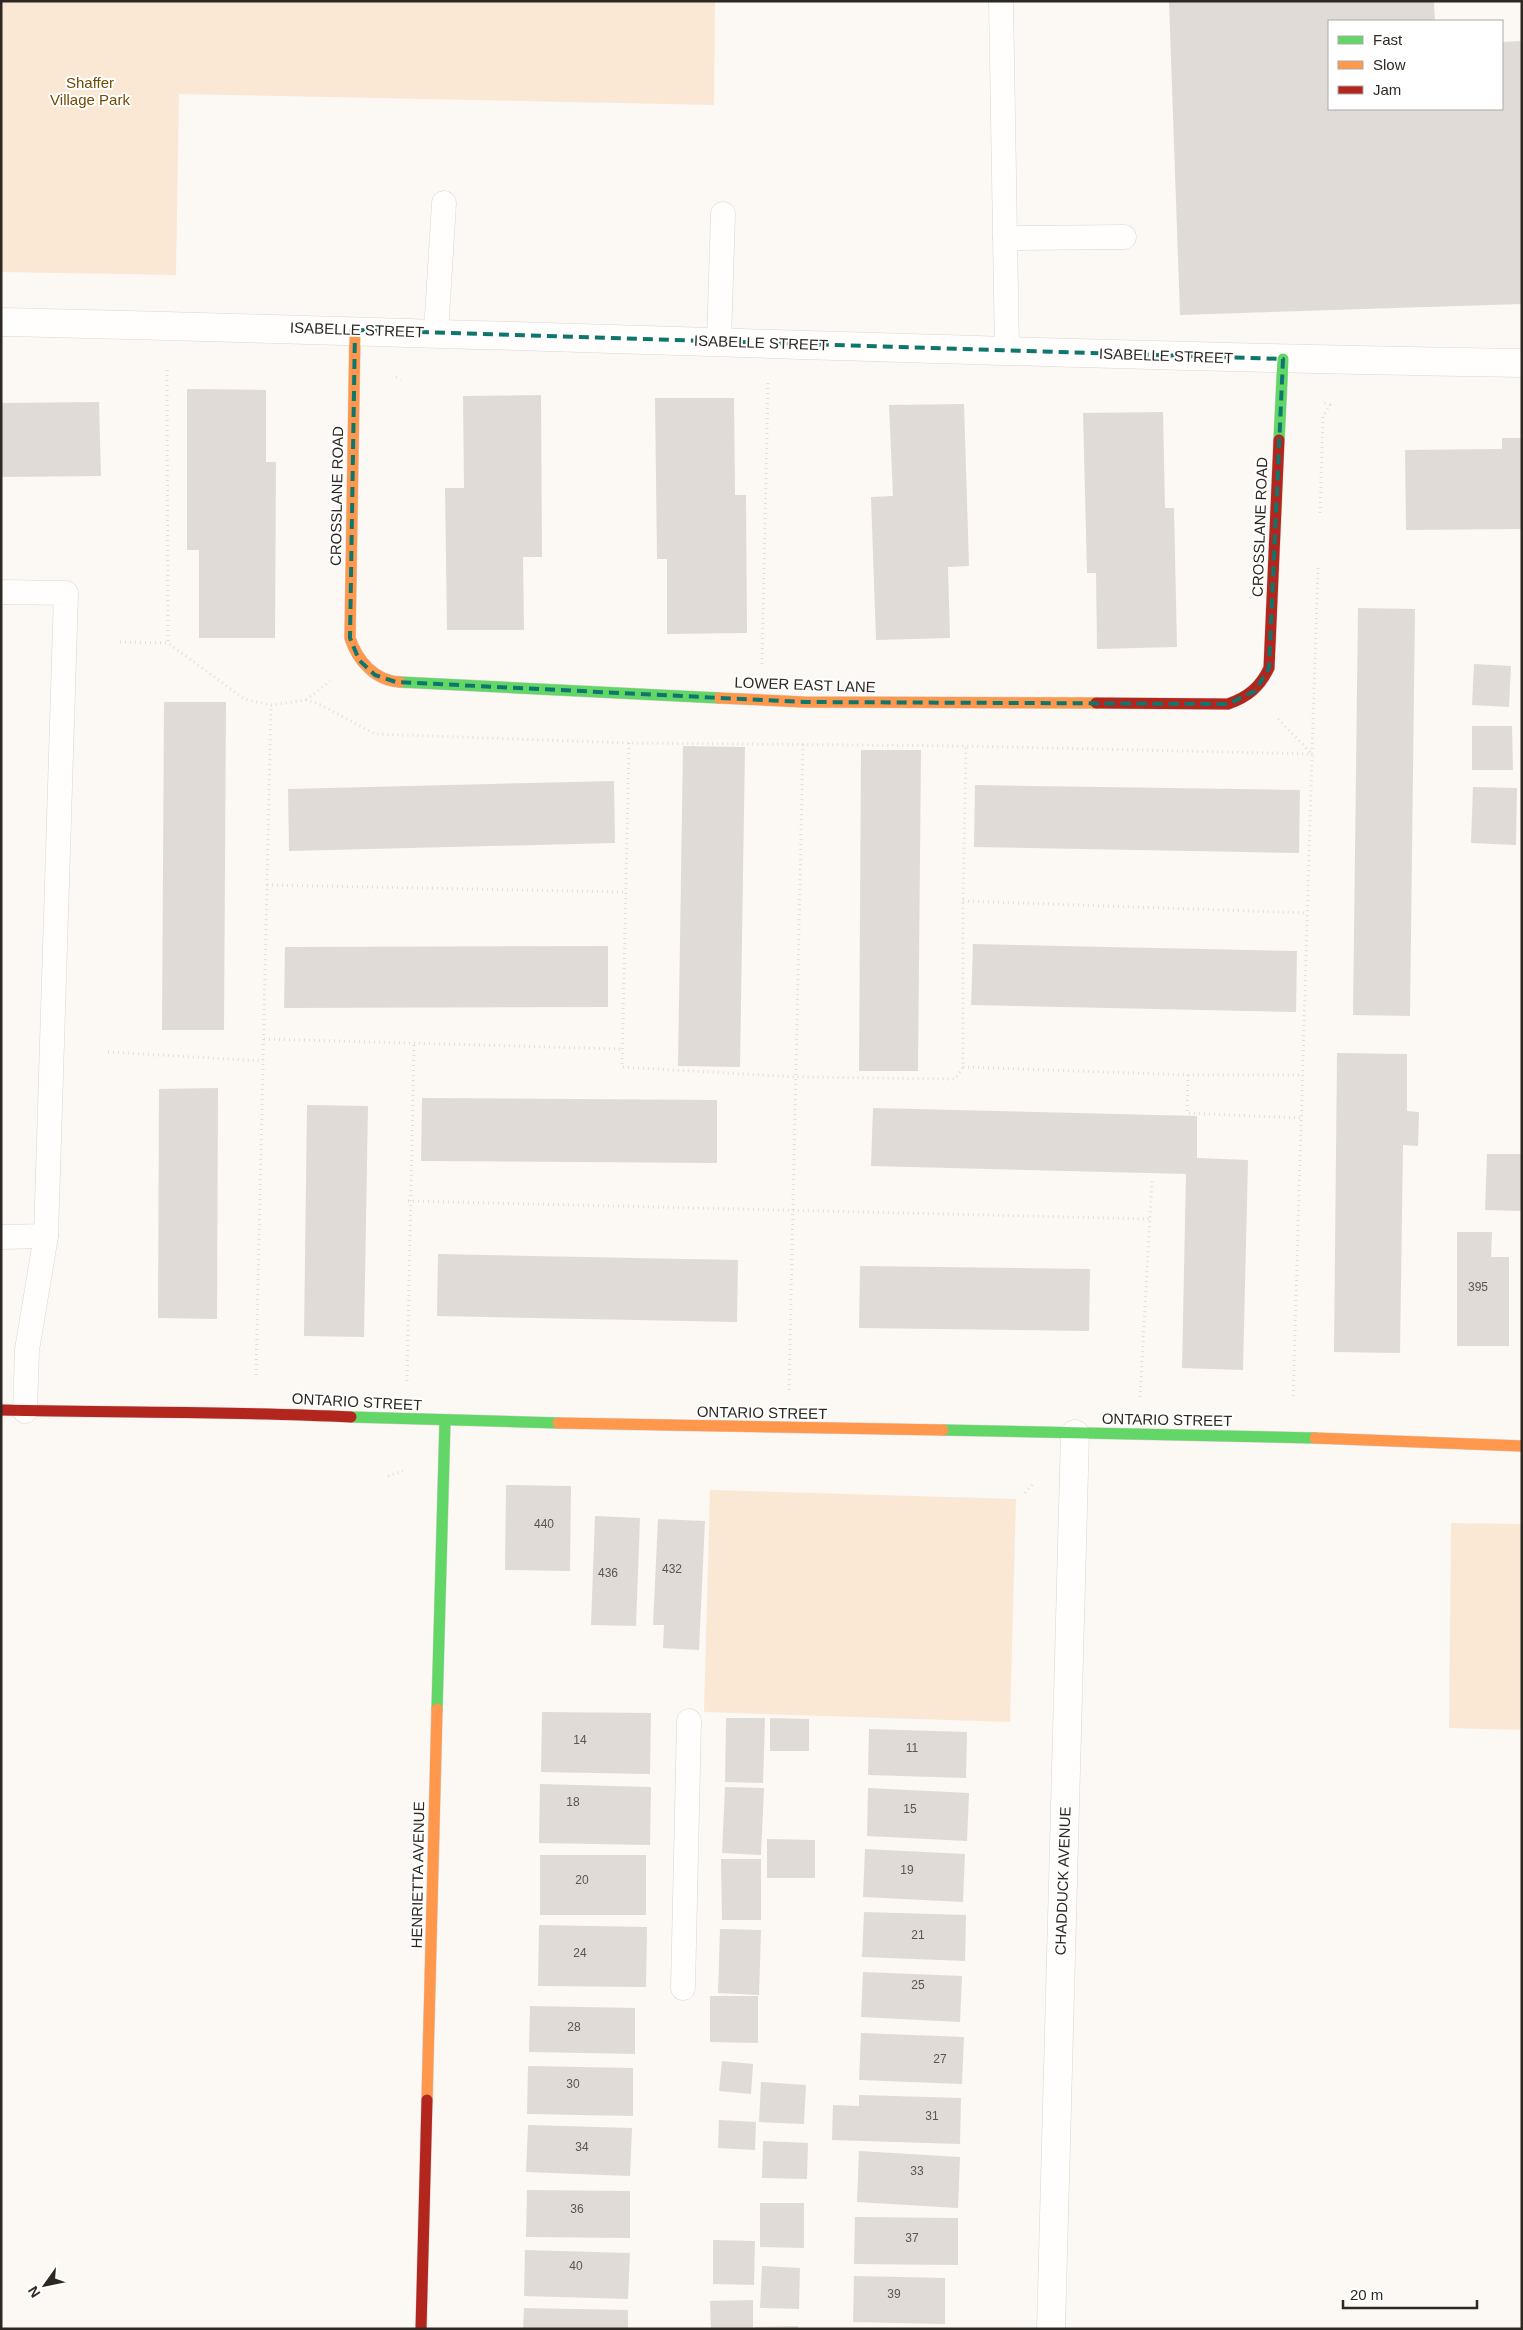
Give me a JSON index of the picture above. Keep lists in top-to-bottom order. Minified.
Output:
{"streets":{"street":["ISABELLE STREET","CROSSLANE ROAD","LOWER EAST LANE","ONTARIO STREET","HENRIETTA AVENUE","CHADDUCK AVENUE"]},"crossings":[["ISABELLE STREET","CROSSLANE ROAD"],["CROSSLANE ROAD","LOWER EAST LANE"],["ONTARIO STREET","HENRIETTA AVENUE"],["ONTARIO STREET","CHADDUCK AVENUE"]],"parks":["Shaffer Village Park"],"house_numbers":["395","440","432","436","14","11","18","15","19","20","21","24","25","28","27","30","31","34","33","36","37","40","39"],"legend":["Fast","Slow","Jam"],"scale_bar":"20 m","north":"bottom left"}
